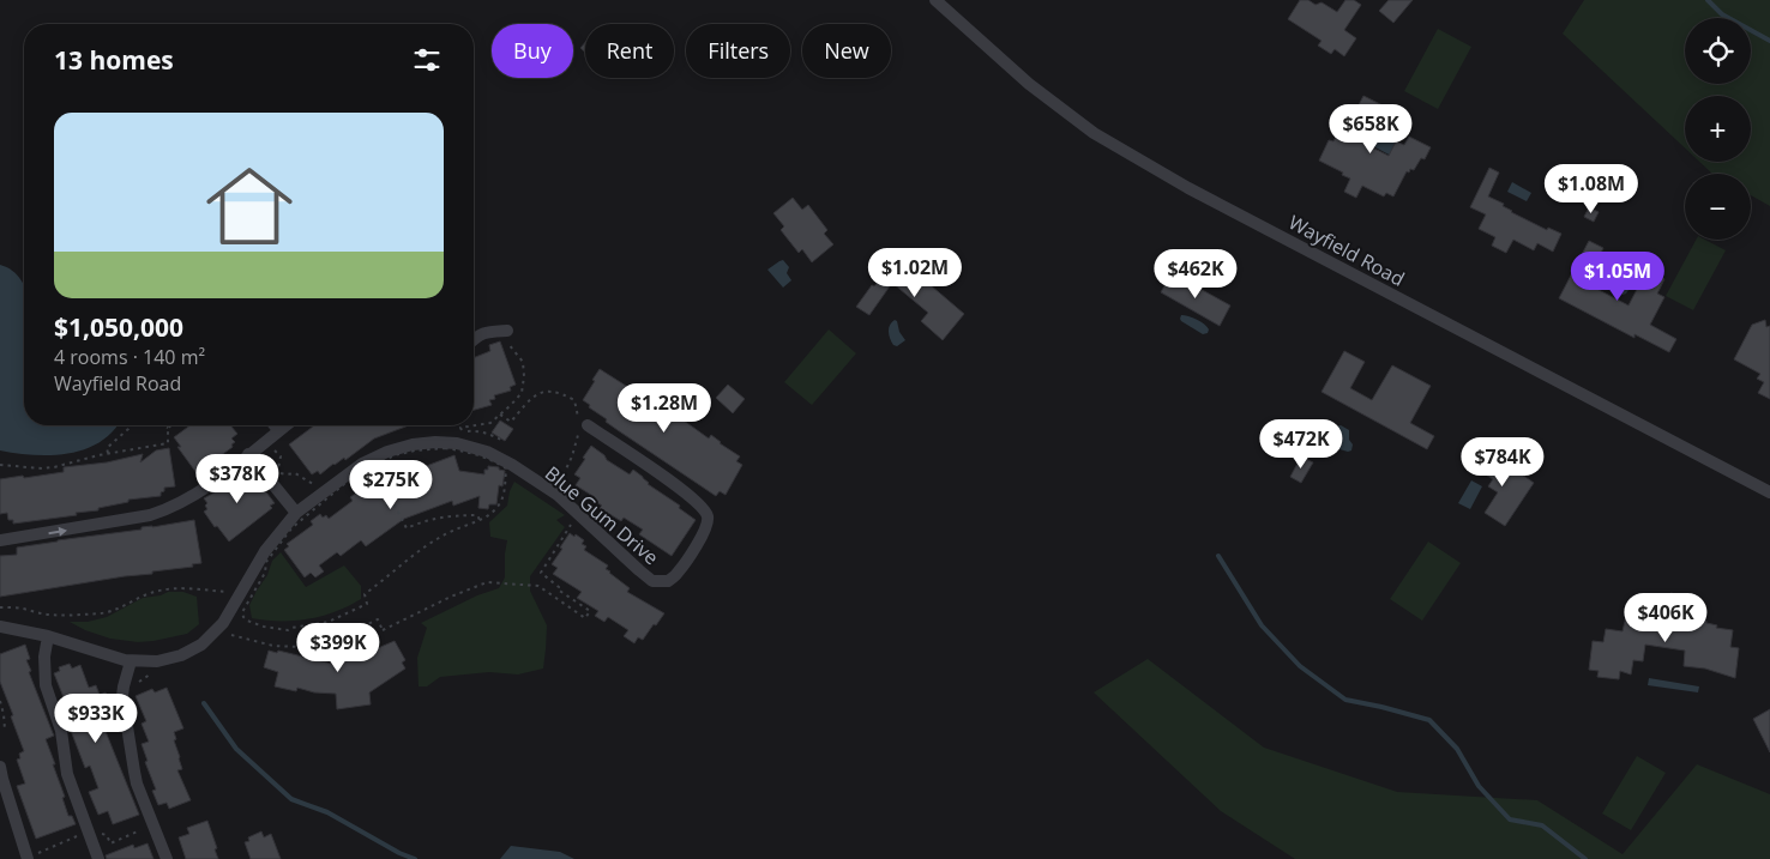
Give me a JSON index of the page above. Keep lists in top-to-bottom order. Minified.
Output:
{"streets":{"street":["Wayfield Road","Blue Gum Drive"]},"page":{"map_buttons":["+","−"],"chip":["Buy","Rent","Filters","New"],"heading":"13 homes","list":[{"name":"$1,050,000","note":"4 rooms · 140 m² · Wayfield Road"}],"price":["$658K","$1.08M","$1.02M","$462K","$1.05M","$1.28M","$472K","$784K","$378K","$275K","$406K","$399K","$933K"]}}
